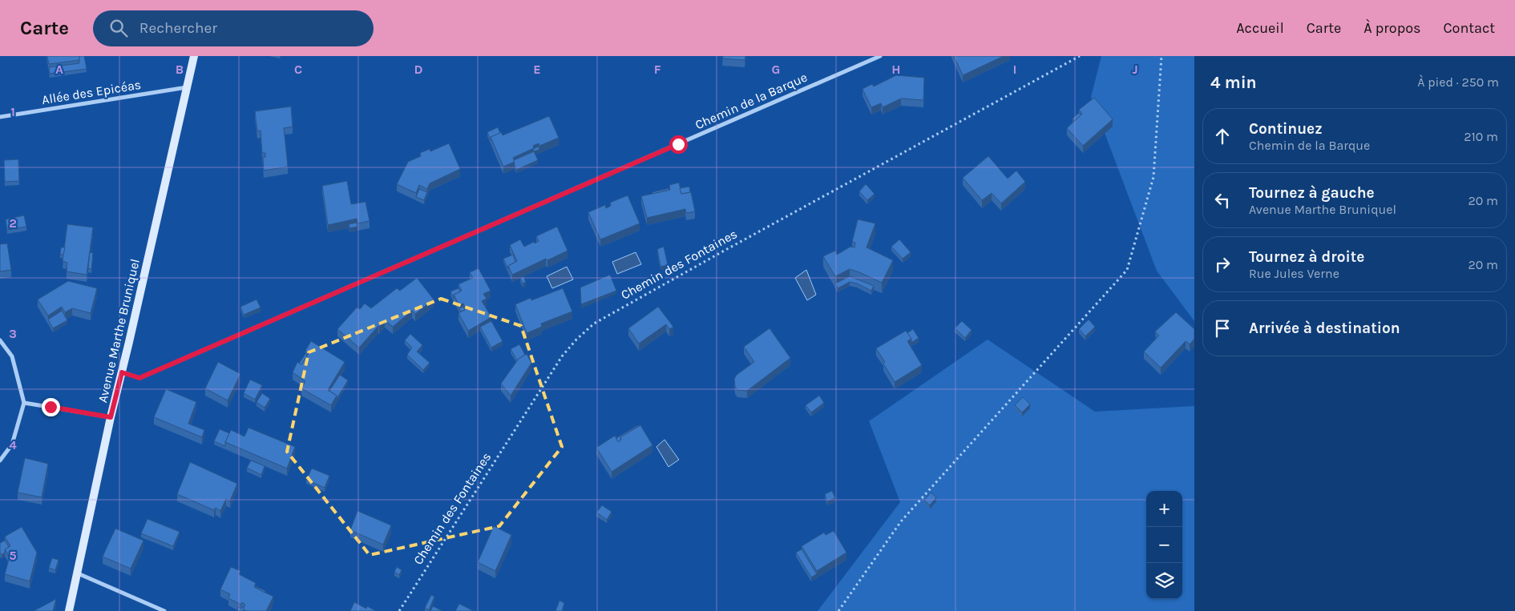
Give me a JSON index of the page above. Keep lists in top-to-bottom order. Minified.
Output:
{"streets":{"street":["Allée des Epicéas","Chemin de la Barque","Avenue Marthe Bruniquel"],"path":["Chemin des Fontaines"]},"crossings":[["Allée des Epicéas","Avenue Marthe Bruniquel"],["Chemin de la Barque","Avenue Marthe Bruniquel"]],"page":{"header":"Carte","search":"Rechercher","nav":["Accueil","Carte","À propos","Contact"],"heading":["4 min","À pied · 250 m"],"list":[["Continuez","Chemin de la Barque","210 m"],["Tournez à gauche","Avenue Marthe Bruniquel","20 m"],["Tournez à droite","Rue Jules Verne","20 m"],"Arrivée à destination"],"map_buttons":["+","−"]},"grid":{"columns":["A","B","C","D","E","F","G","H","I","J"],"rows":["1","2","3","4","5"]}}
